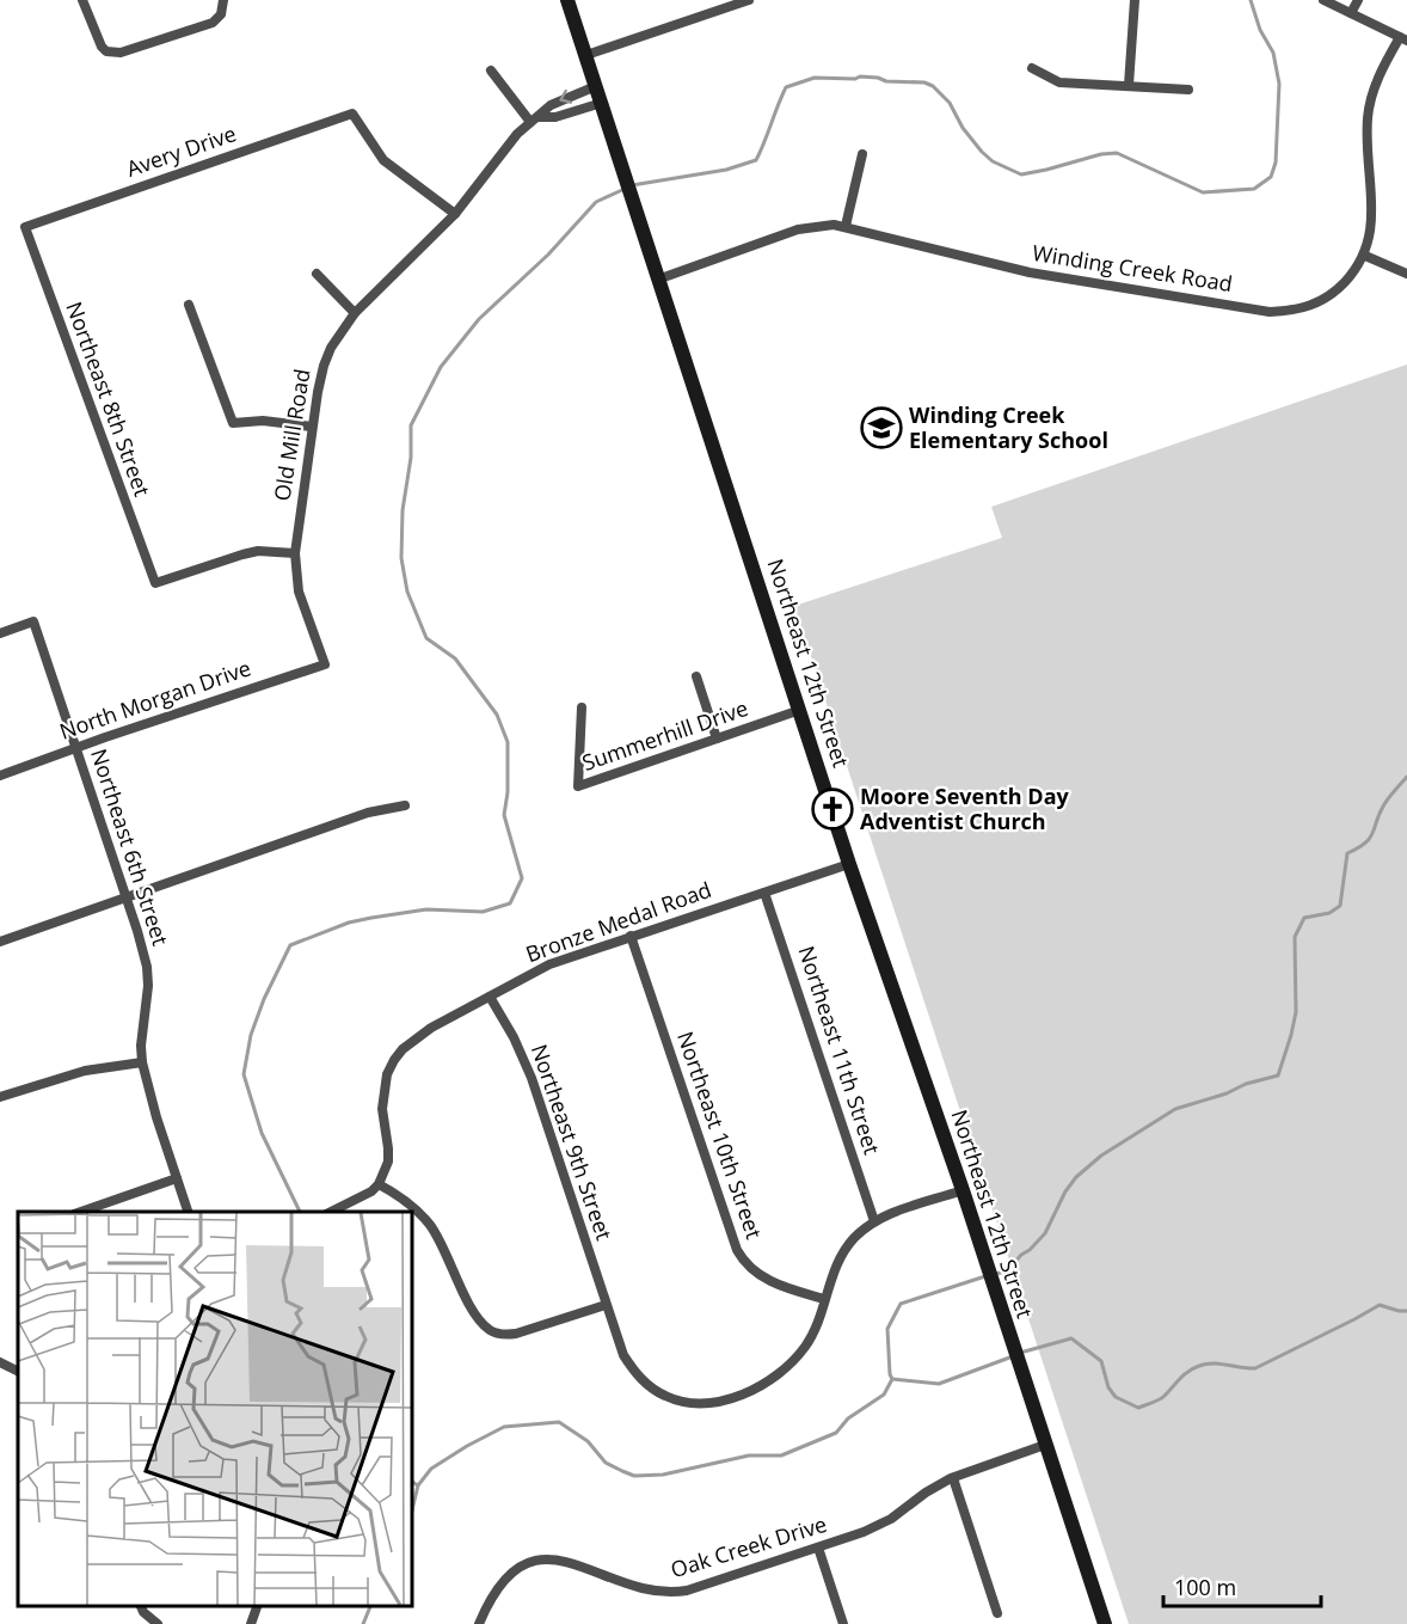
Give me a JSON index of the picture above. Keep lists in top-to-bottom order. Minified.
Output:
{"streets":{"street":["Avery Drive","Winding Creek Road","Northeast 8th Street","Old Mill Road","Northeast 12th Street","North Morgan Drive","Summerhill Drive","Northeast 6th Street","Bronze Medal Road","Northeast 11th Street","Northeast 10th Street","Northeast 9th Street","Oak Creek Drive"]},"crossings":[["Avery Drive","Northeast 8th Street"],["Avery Drive","Old Mill Road"],["Winding Creek Road","Northeast 12th Street"],["Northeast 8th Street","Old Mill Road"],["Old Mill Road","Northeast 12th Street"],["Old Mill Road","North Morgan Drive"],["Northeast 12th Street","Summerhill Drive"],["Northeast 12th Street","Bronze Medal Road"],["Northeast 12th Street","Oak Creek Drive"],["North Morgan Drive","Northeast 6th Street"],["Bronze Medal Road","Northeast 11th Street"],["Bronze Medal Road","Northeast 10th Street"],["Bronze Medal Road","Northeast 9th Street"],["Northeast 11th Street","Northeast 9th Street"],["Northeast 10th Street","Northeast 9th Street"]],"places":{"school or university":["Winding Creek Elementary School"],"church":["Moore Seventh Day Adventist Church"]},"scale_bar":"100 m"}
